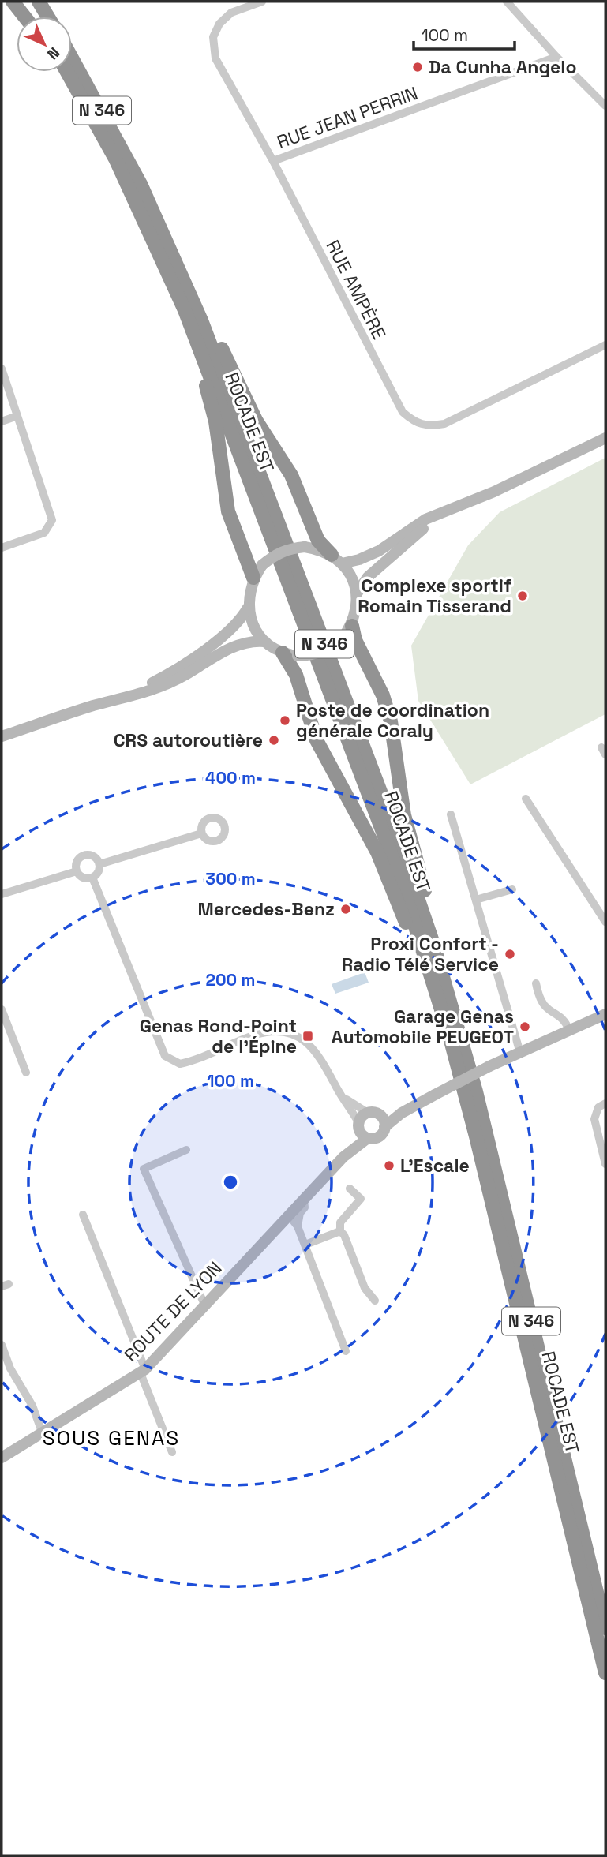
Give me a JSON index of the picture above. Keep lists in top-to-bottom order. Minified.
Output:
{"streets":{"highway":["N 346","ROCADE EST"],"main road":["ROUTE DE LYON"],"street":["RUE JEAN PERRIN","RUE AMPÈRE"]},"crossings":[["RUE JEAN PERRIN","RUE AMPÈRE"]],"districts":["SOUS GENAS"],"places":{"other":["Da Cunha Angelo","Complexe sportif Romain Tisserand","Poste de coordination générale Coraly","CRS autoroutière","Mercedes-Benz","Proxi Confort - Radio Télé Service","Garage Genas Automobile PEUGEOT","L'Escale"],"transit":["Genas Rond-Point de l'Épine"]},"scale_bar":"100 m","north":"bottom right","rings":["400 m","300 m","200 m","100 m"]}
